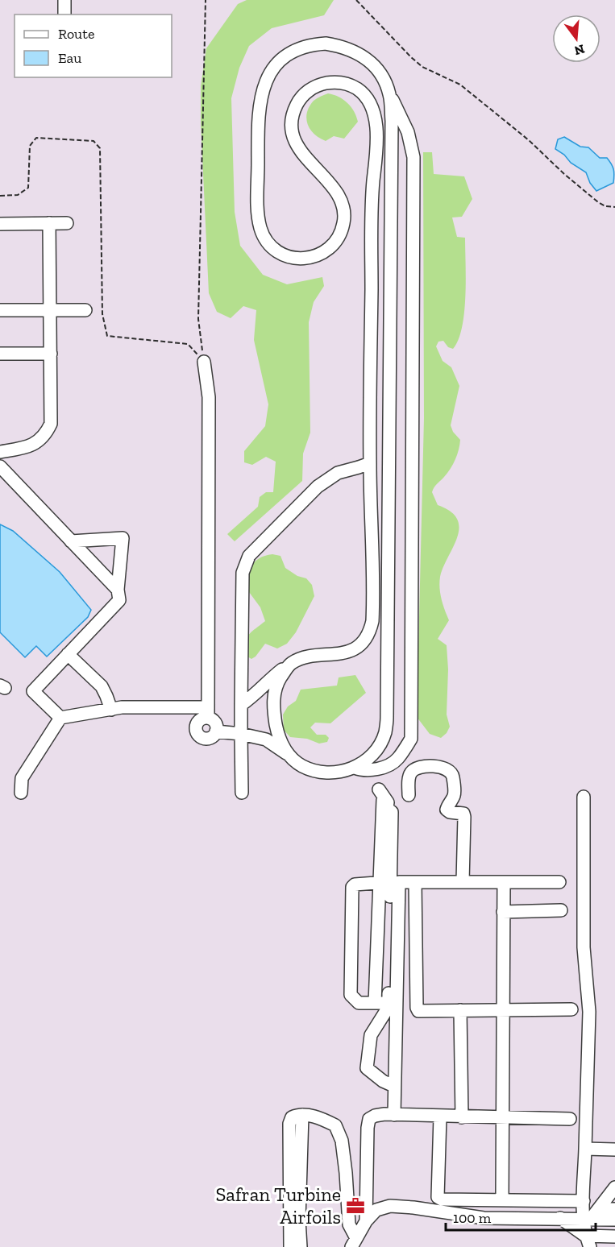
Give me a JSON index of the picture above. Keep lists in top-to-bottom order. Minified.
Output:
{"places":{"office":["Safran Turbine Airfoils"]},"legend":["Route","Eau"],"scale_bar":"100 m","north":"bottom"}
